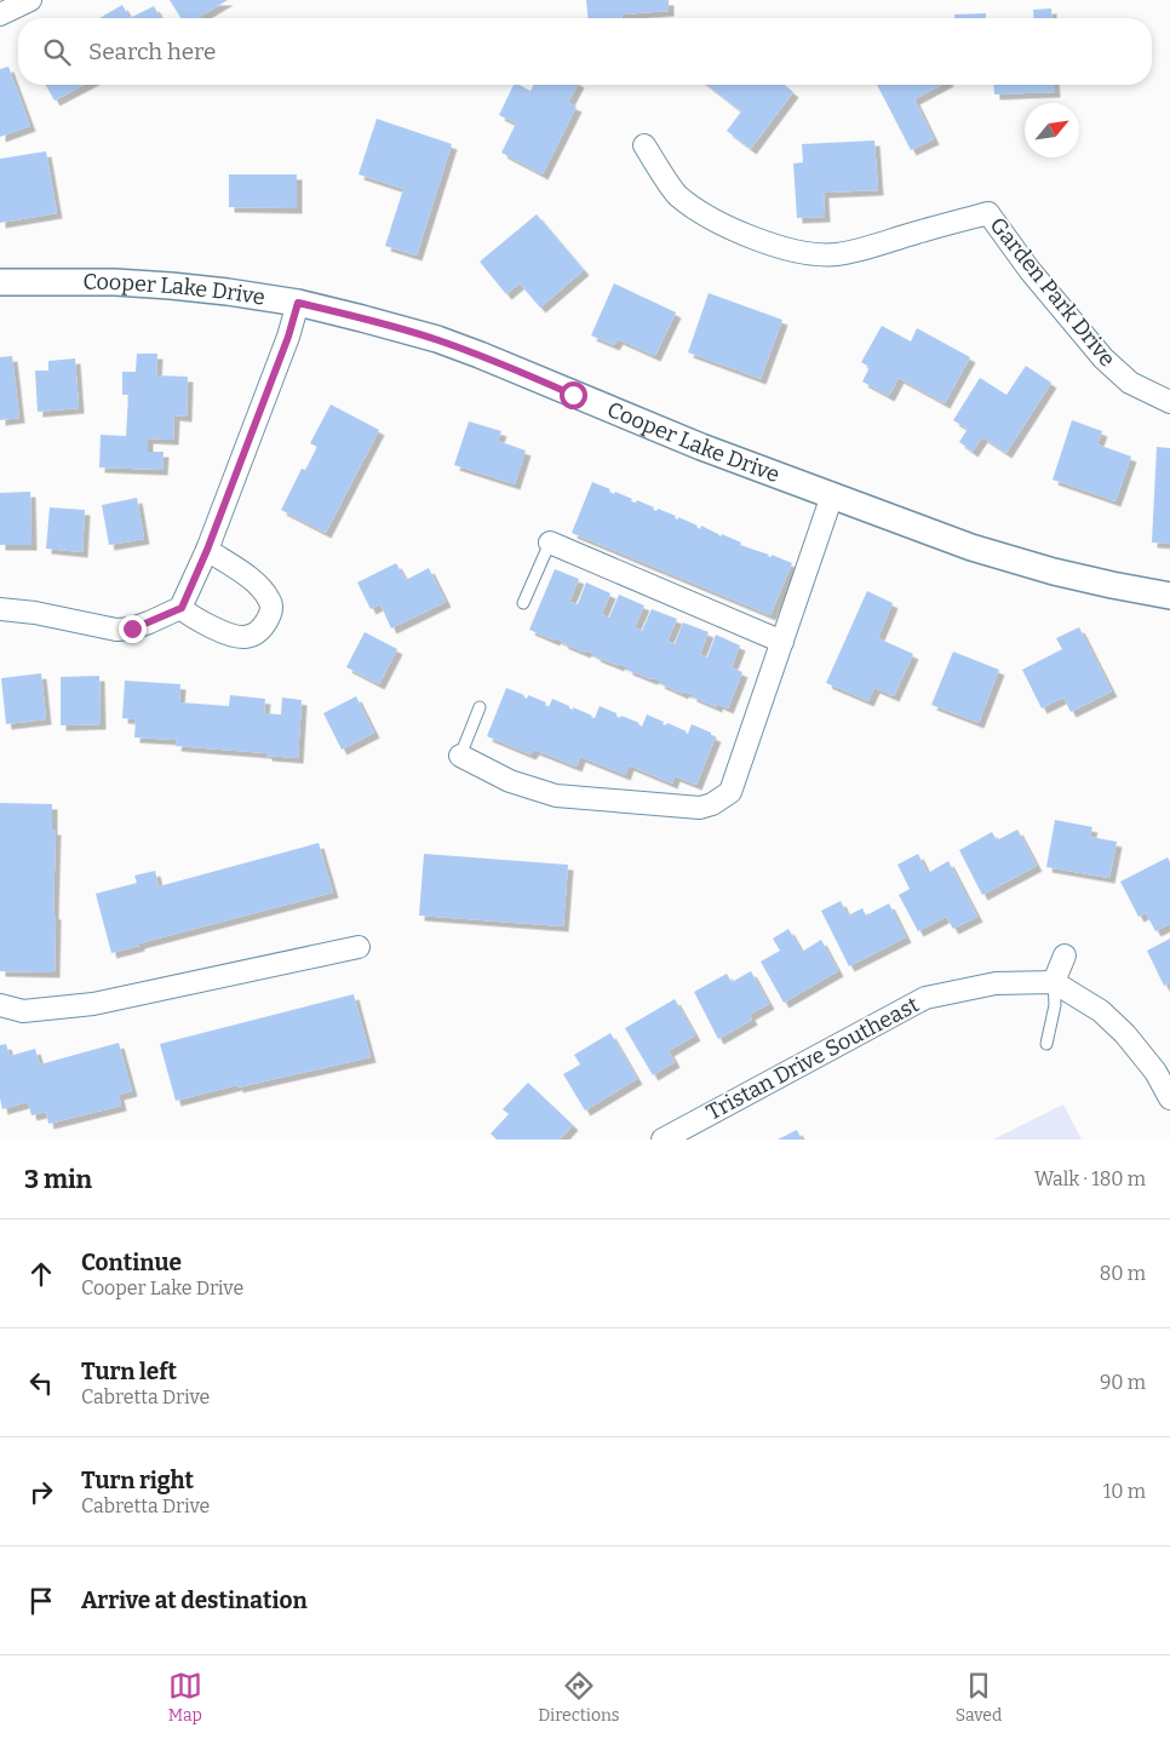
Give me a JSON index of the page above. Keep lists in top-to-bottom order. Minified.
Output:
{"streets":{"street":["Cooper Lake Drive","Garden Park Drive","Tristan Drive Southeast"]},"north":"top right","page":{"search":"Search here","heading":["3 min","Walk · 180 m"],"list":[["Continue","Cooper Lake Drive","80 m"],["Turn left","Cabretta Drive","90 m"],["Turn right","Cabretta Drive","10 m"],"Arrive at destination"],"nav":["Map","Directions","Saved"]}}
